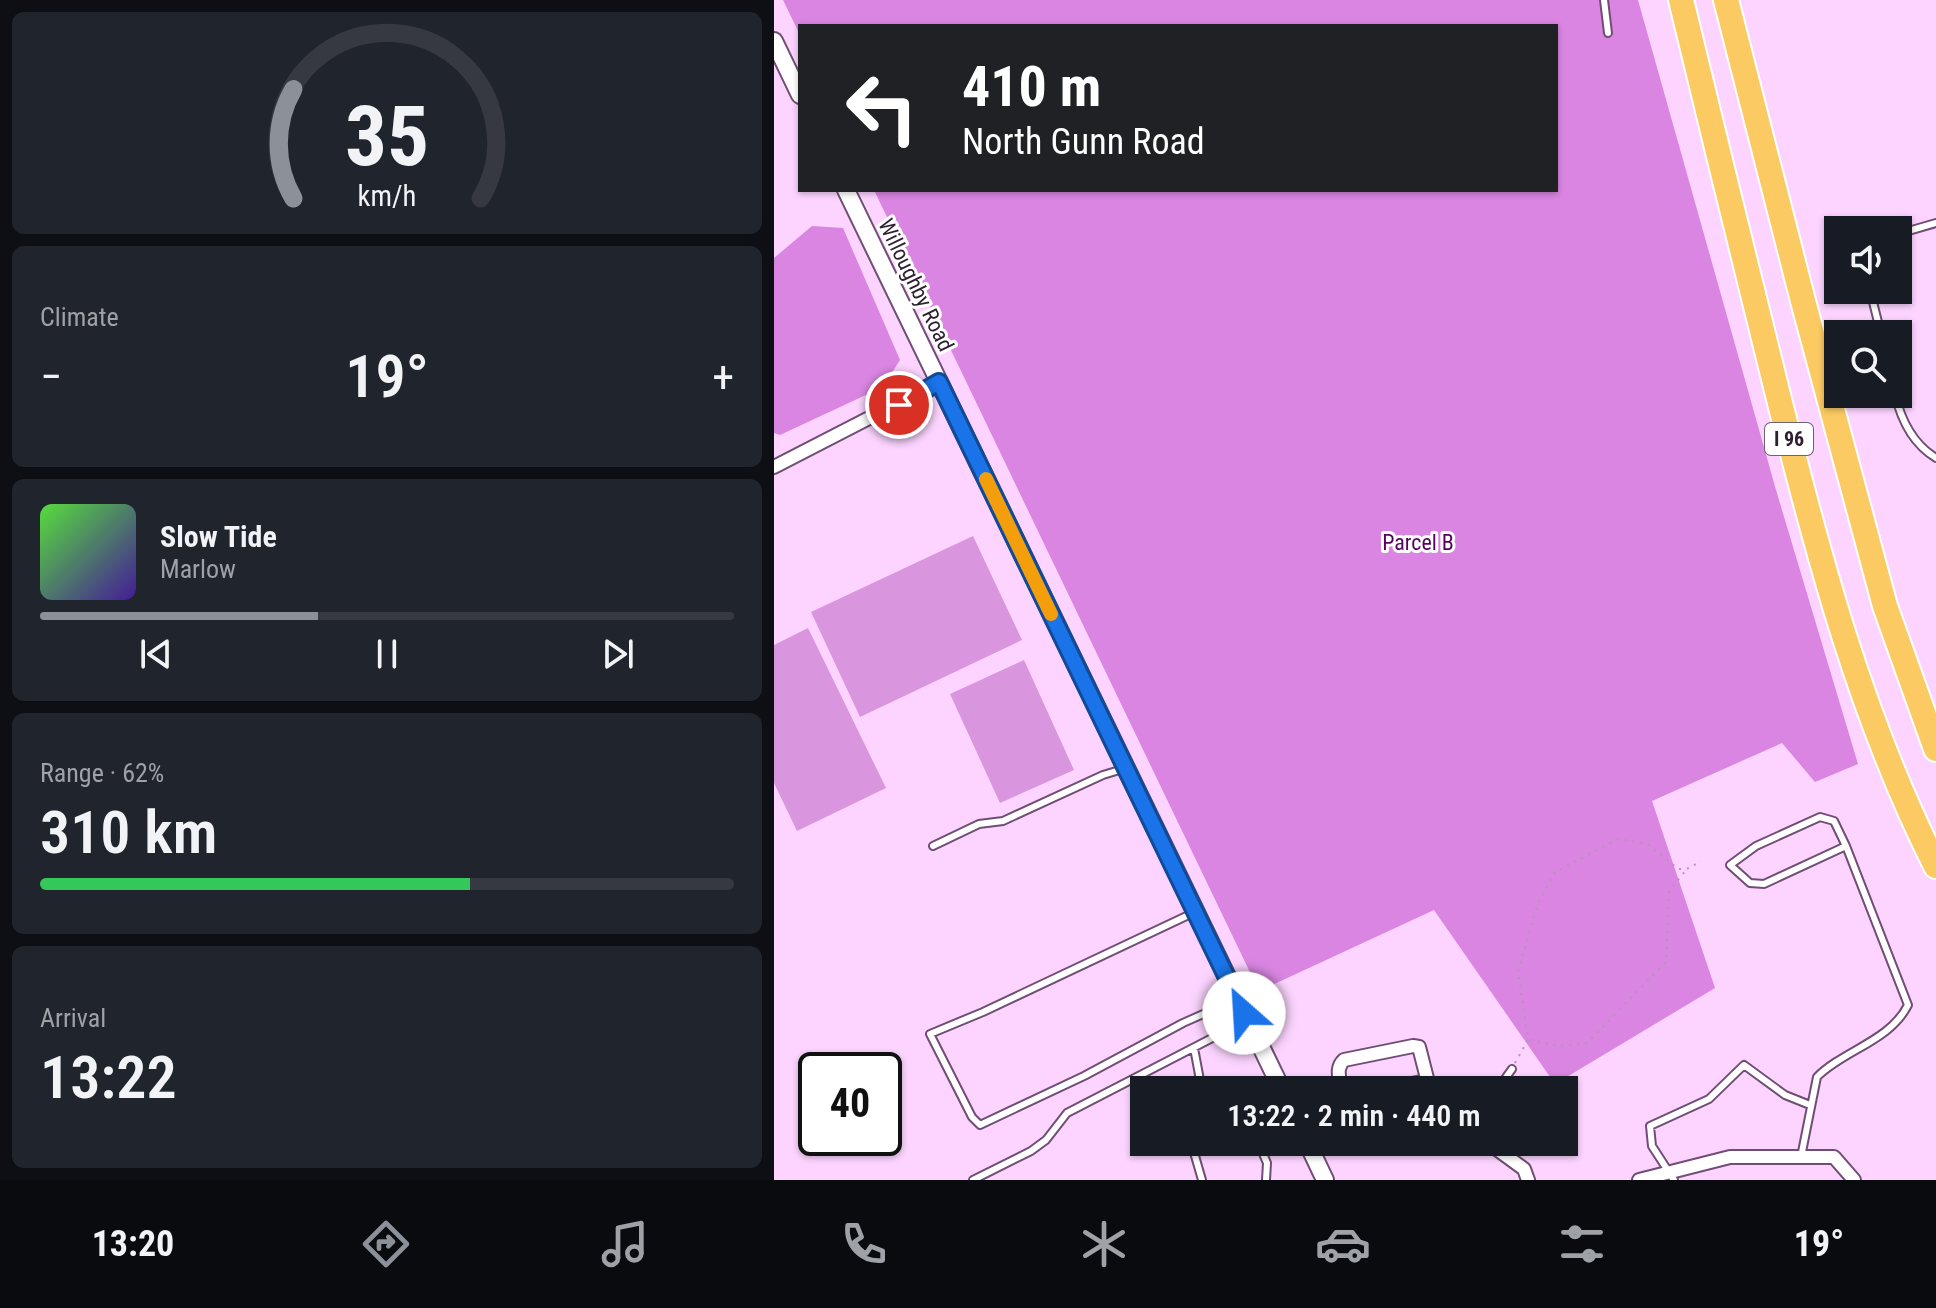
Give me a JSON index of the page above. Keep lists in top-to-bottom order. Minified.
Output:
{"streets":{"highway":["I 96"],"street":["Willoughby Road"]},"parks":["Parcel B"],"page":{"turn":["410 m","North Gunn Road"],"tile":["Climate",["Range · 62%","310 km"],["Arrival","13:22"]],"heat":["−","19°","+"],"song":["Slow Tide","Marlow"],"limit":"40","trip":"13:22 · 2 min · 440 m","tabs":["13:20","19°"],"gauge":["35","km/h"]}}
